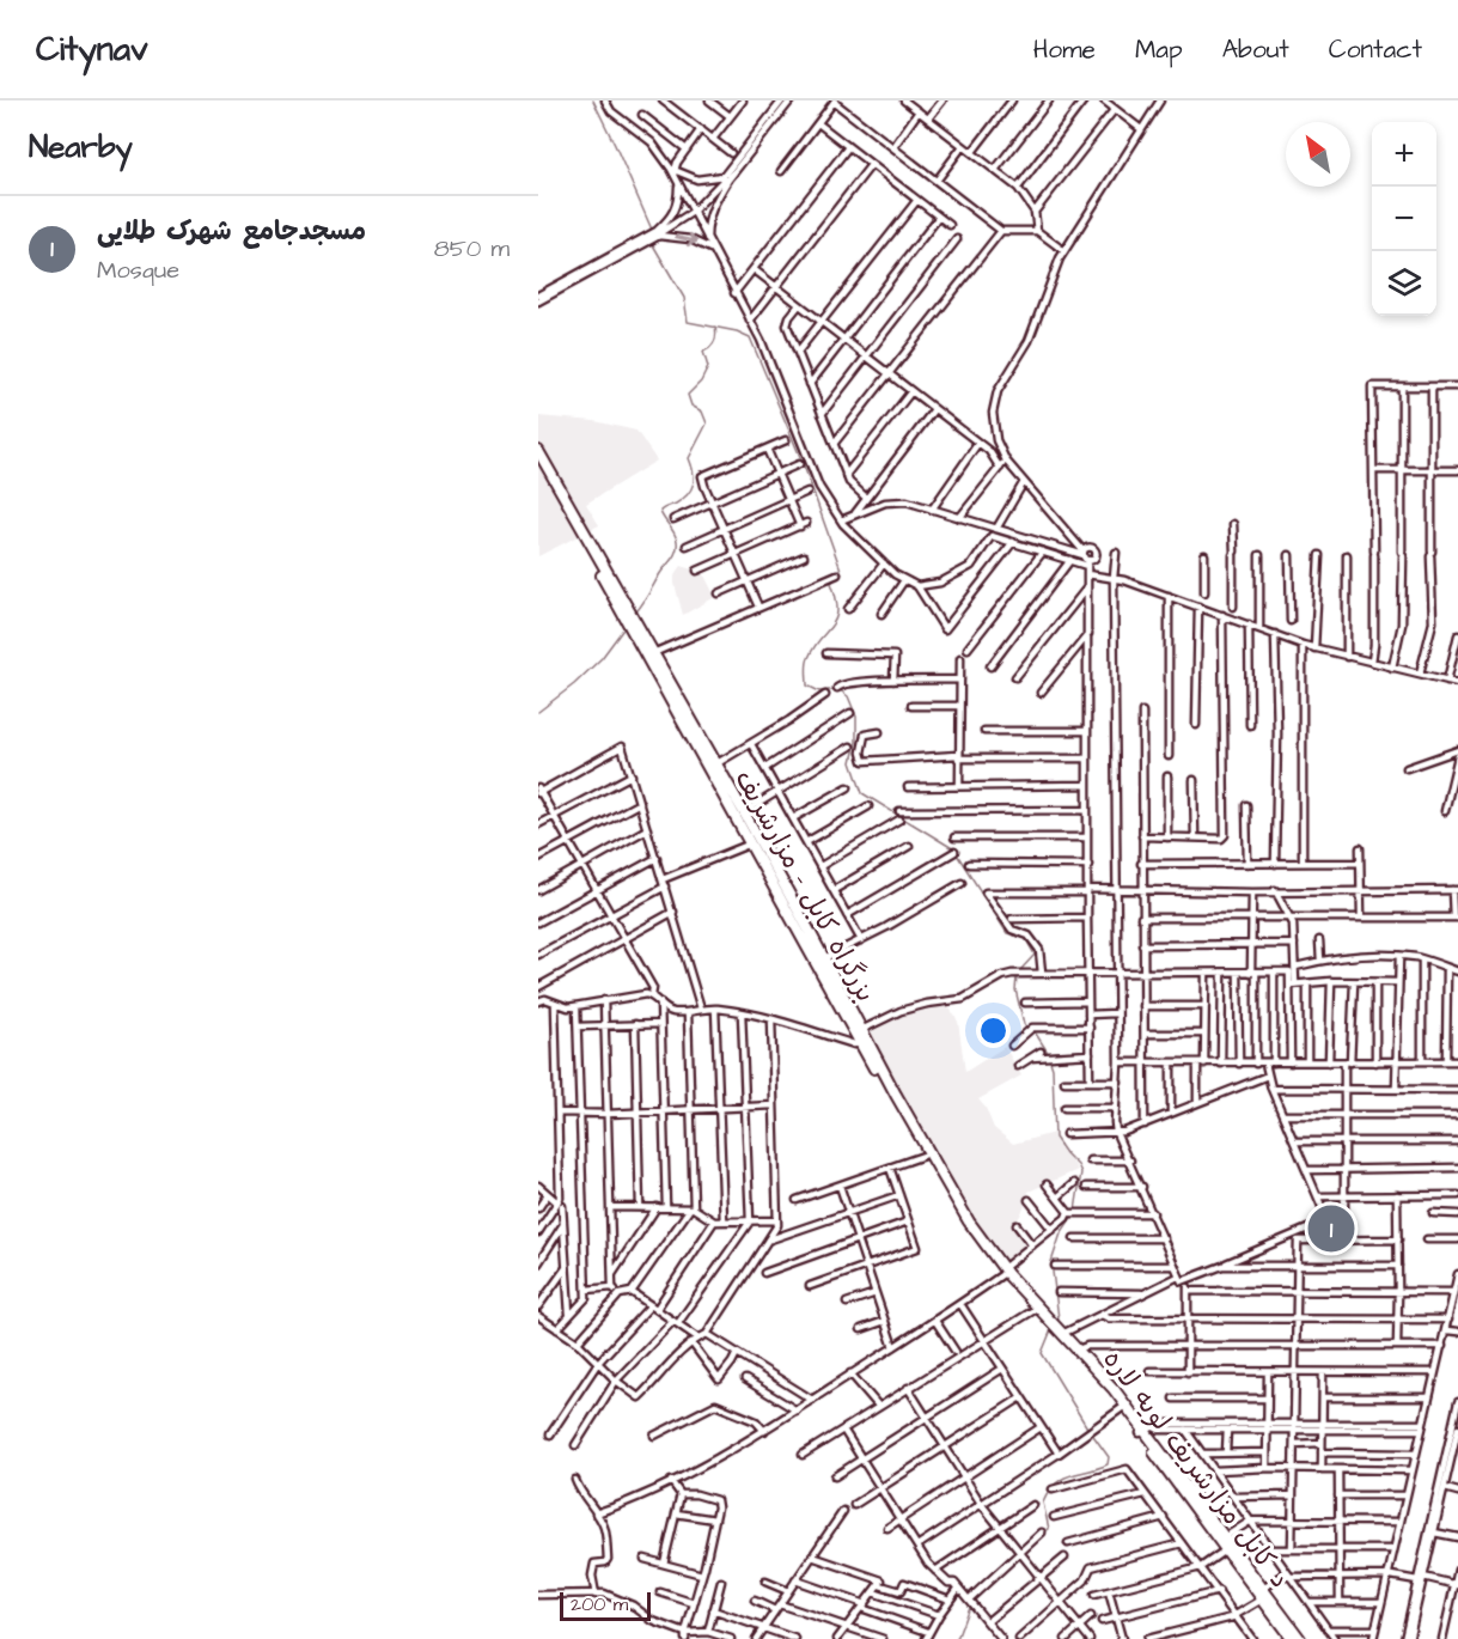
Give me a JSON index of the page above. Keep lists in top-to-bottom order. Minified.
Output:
{"streets":{"highway":["بزرگراه کابل - مزارشریف","د کابل مزارشریف لویه لاره"]},"crossings":[["بزرگراه کابل - مزارشریف","د کابل مزارشریف لویه لاره"]],"scale_bar":"200 m","north":"top left","page":{"header":"Citynav","nav":["Home","Map","About","Contact"],"heading":"Nearby","map_buttons":["+","−"],"list":[{"mark":"1","name":"مسجدجامع شهرک طلایی","note":"Mosque","value":"850 m"}],"pins":"1","scale":"200 m"}}
